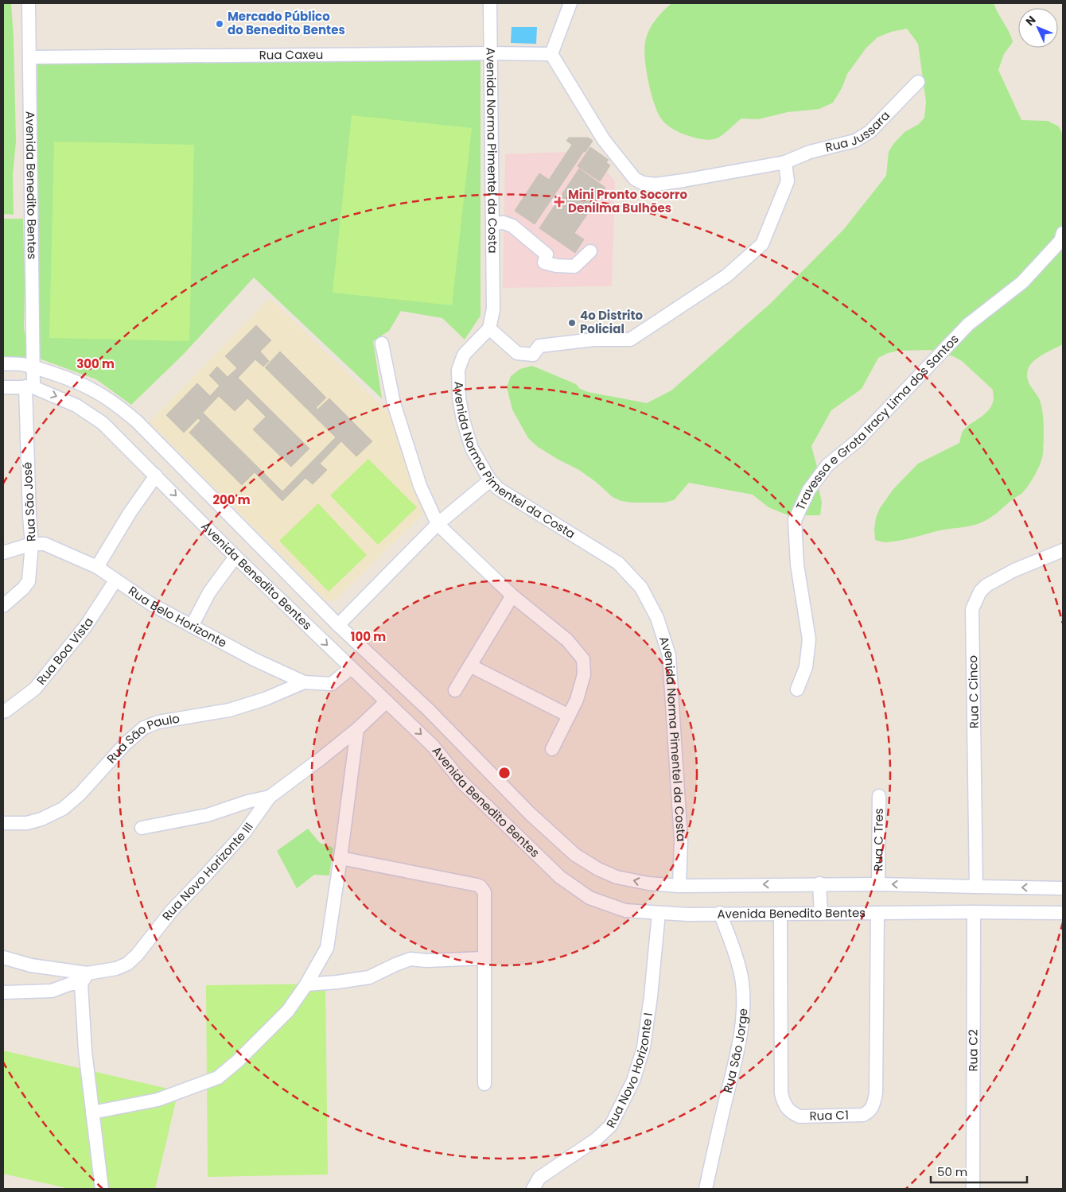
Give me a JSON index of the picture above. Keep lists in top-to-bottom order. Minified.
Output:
{"streets":{"street":["Rua Caxeu","Rua Jussara","Avenida Norma Pimentel da Costa","Avenida Benedito Bentes","Travessa e Grota Iracy Lima dos Santos","Rua São José","Rua Belo Horizonte","Rua Boa Vista","Rua C Cinco","Rua São Paulo","Rua C Tres","Rua Novo Horizonte III","Rua São Jorge","Rua C2","Rua Novo Horizonte I","Rua C1"]},"crossings":[["Rua Caxeu","Rua Jussara"],["Rua Caxeu","Avenida Norma Pimentel da Costa"],["Rua Caxeu","Avenida Benedito Bentes"],["Avenida Norma Pimentel da Costa","Avenida Benedito Bentes"],["Avenida Benedito Bentes","Rua São José"],["Avenida Benedito Bentes","Rua Belo Horizonte"],["Avenida Benedito Bentes","Rua C Cinco"],["Avenida Benedito Bentes","Rua C Tres"],["Avenida Benedito Bentes","Rua Novo Horizonte III"],["Avenida Benedito Bentes","Rua São Jorge"],["Avenida Benedito Bentes","Rua C2"],["Avenida Benedito Bentes","Rua Novo Horizonte I"],["Avenida Benedito Bentes","Rua C1"],["Rua São José","Rua Belo Horizonte"],["Rua Belo Horizonte","Rua Boa Vista"],["Rua Belo Horizonte","Rua São Paulo"]],"places":{"other":["Mercado Público do Benedito Bentes","4o Distrito Policial"],"health":["Mini Pronto Socorro Denilma Bulhões"]},"scale_bar":"50 m","north":"top left","rings":["300 m","200 m","100 m"]}
